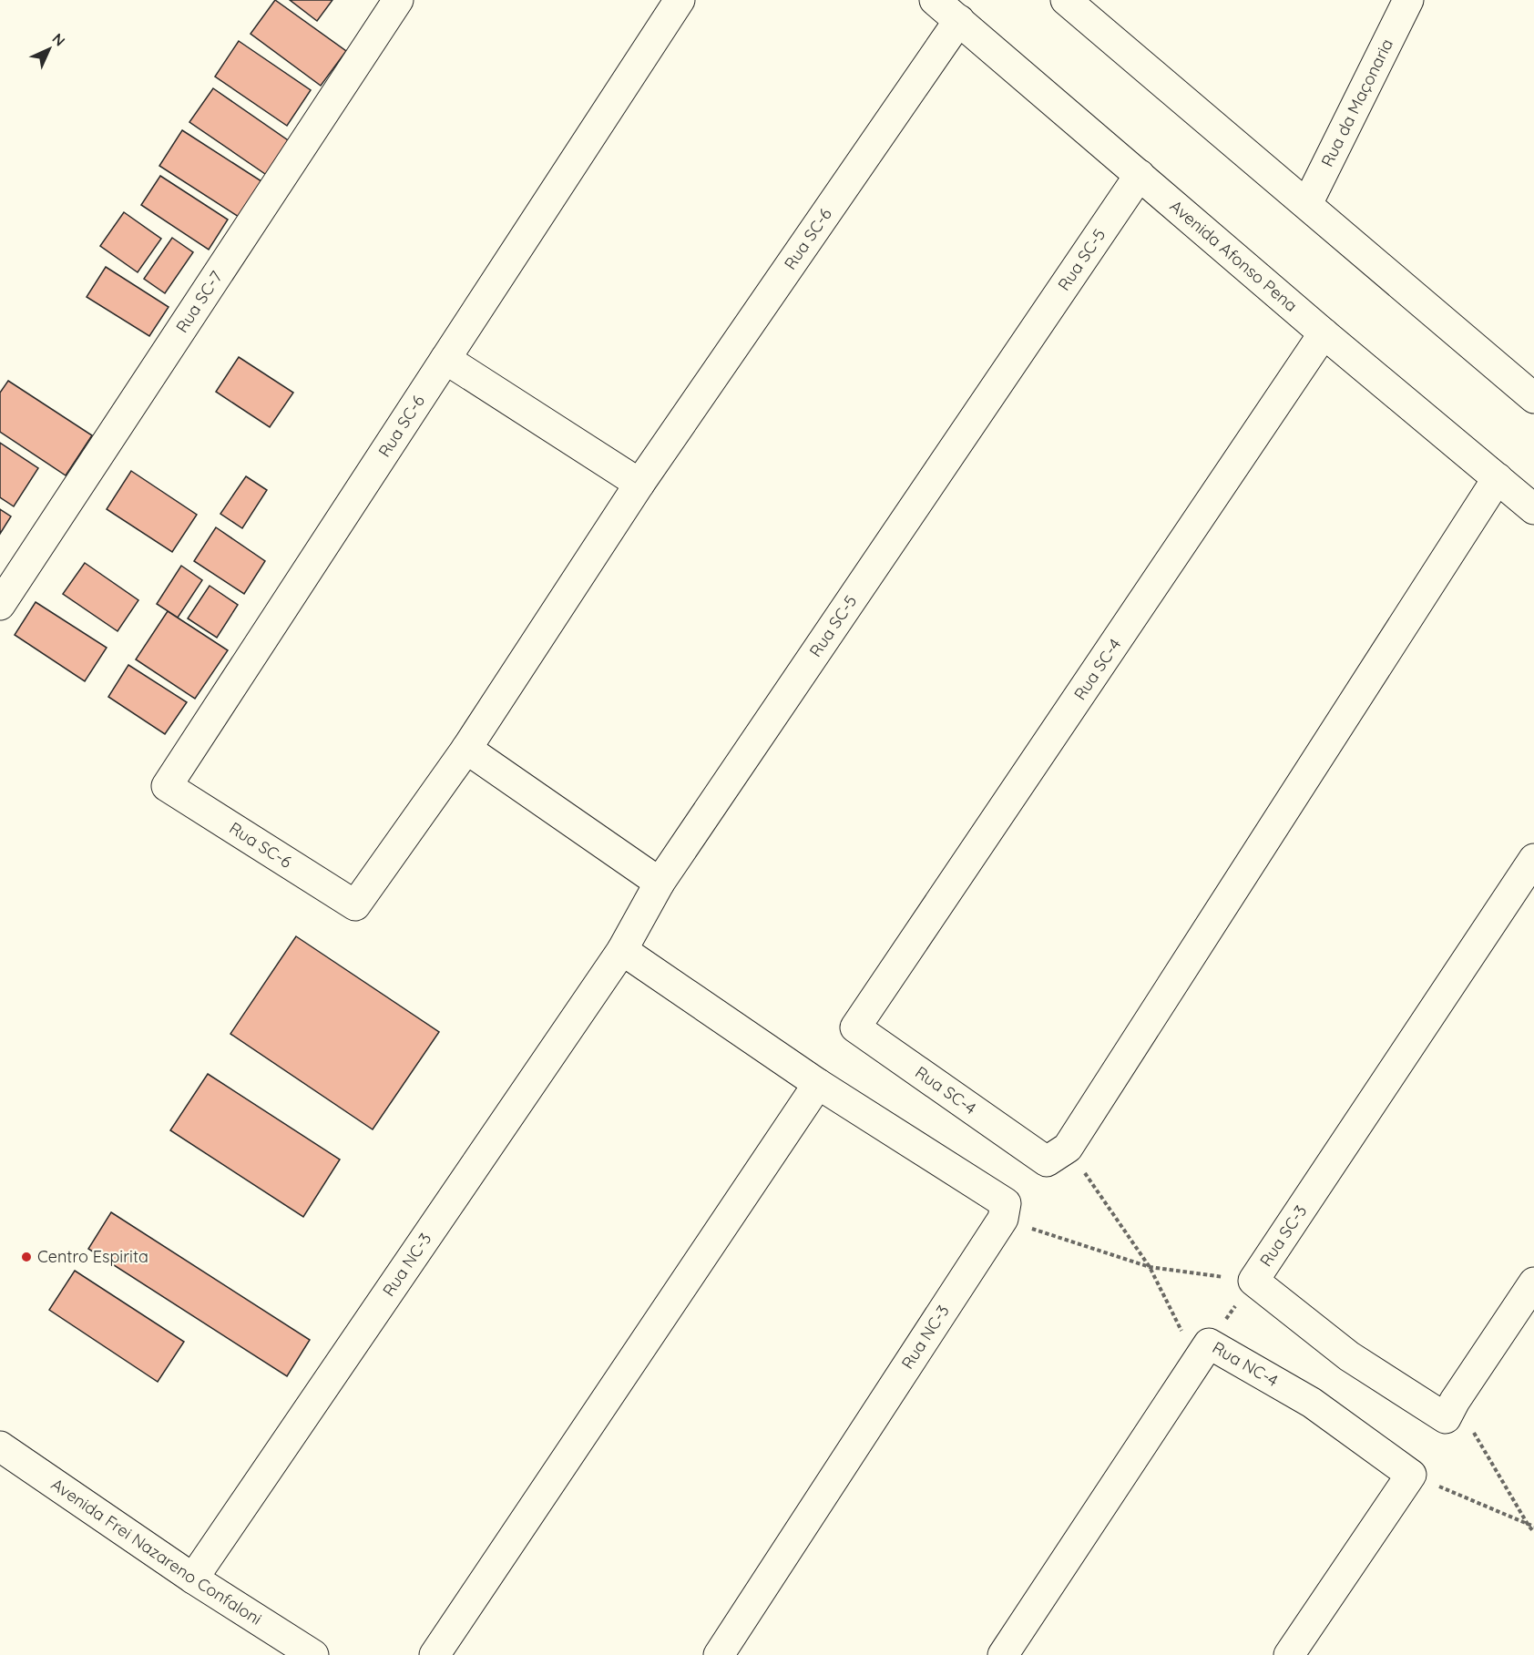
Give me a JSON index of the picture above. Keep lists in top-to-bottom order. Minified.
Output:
{"streets":{"street":["Rua da Maçonaria","Rua SC-6","Avenida Afonso Pena","Rua SC-5","Rua SC-7","Rua SC-4","Rua SC-3","Rua NC-3","Rua NC-4","Avenida Frei Nazareno Confaloni"]},"crossings":[["Rua SC-6","Avenida Afonso Pena"],["Avenida Afonso Pena","Rua SC-5"],["Avenida Afonso Pena","Rua SC-4"],["Rua SC-5","Rua NC-3"],["Rua NC-3","Avenida Frei Nazareno Confaloni"]],"places":["Centro Espirita"],"north":"top right"}
